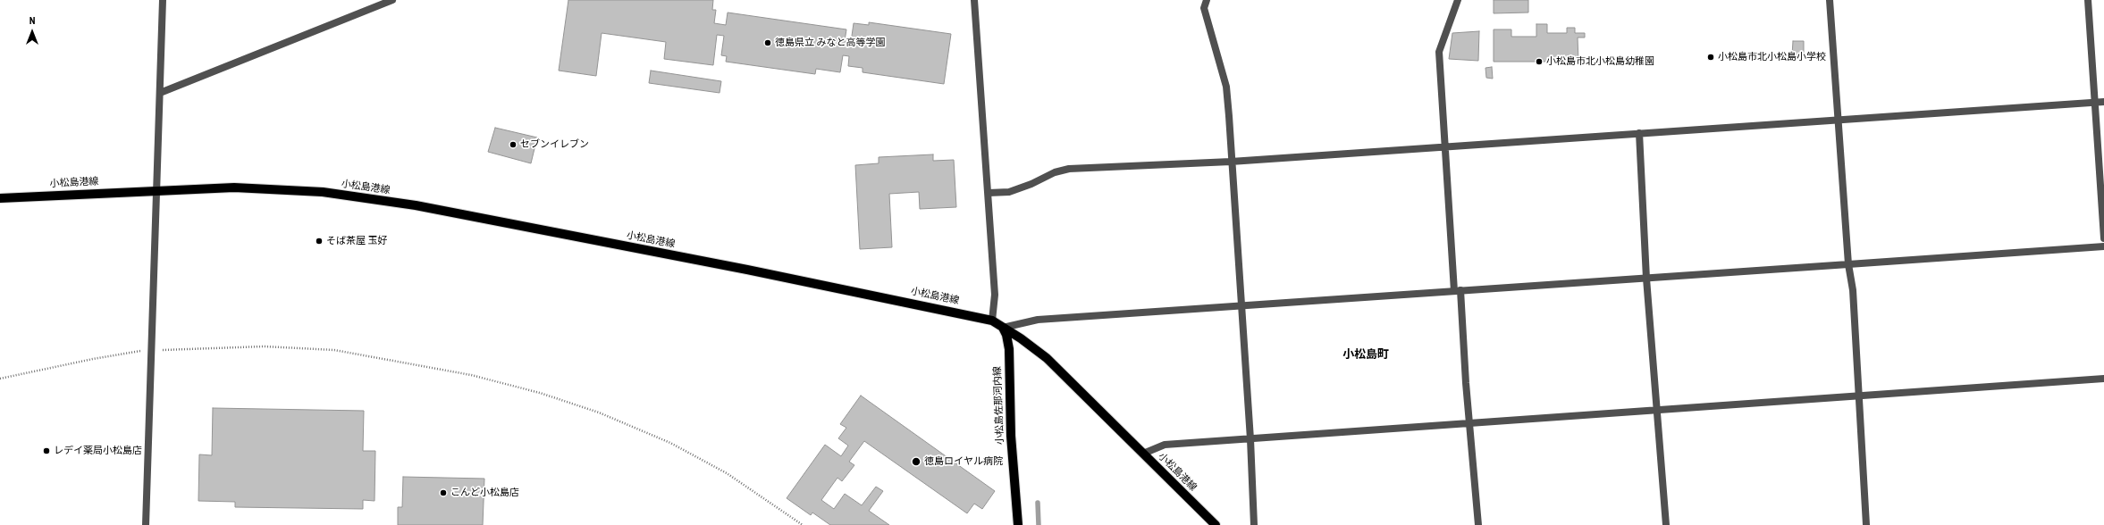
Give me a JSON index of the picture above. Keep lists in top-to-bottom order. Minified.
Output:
{"streets":{"main road":["小松島港線","小松島佐那河内線"]},"crossings":[["小松島港線","小松島佐那河内線"]],"districts":["小松島町"],"places":["徳島県立 みなと高等学園","小松島市北小松島小学校","小松島市北小松島幼稚園","セブンイレブン","そば茶屋 玉好","レデイ薬局小松島店","徳島ロイヤル病院","こんど小松島店"],"north":"top"}
